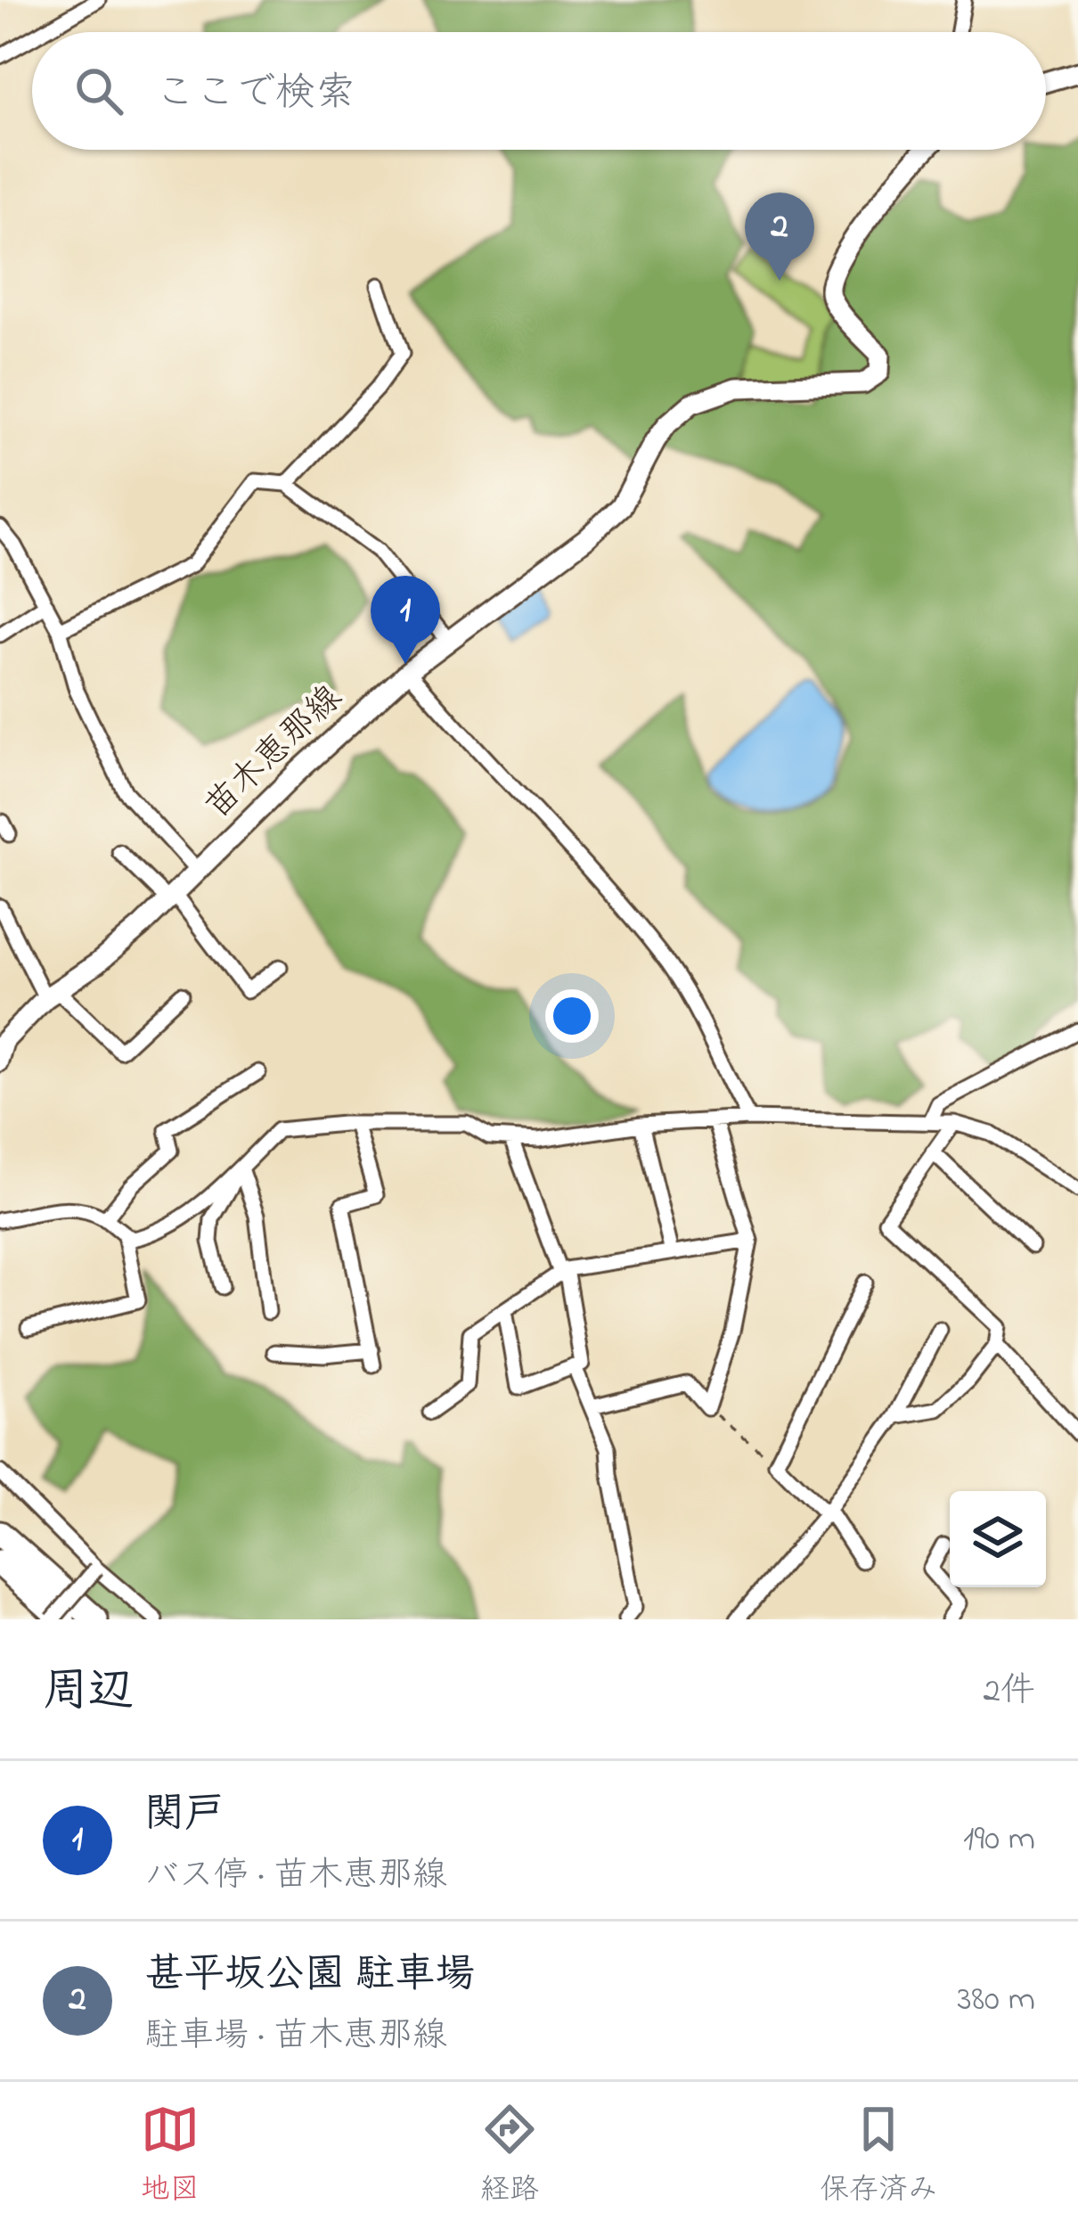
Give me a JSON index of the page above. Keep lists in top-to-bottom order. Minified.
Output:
{"streets":{"main road":["苗木恵那線"]},"page":{"search":"ここで検索","pins":["2","1"],"heading":["周辺","2件"],"list":[{"mark":"1","name":"関戸","note":"バス停 · 苗木恵那線","value":"190 m"},{"mark":"2","name":"甚平坂公園 駐車場","note":"駐車場 · 苗木恵那線","value":"380 m"}],"nav":["地図","経路","保存済み"]}}
